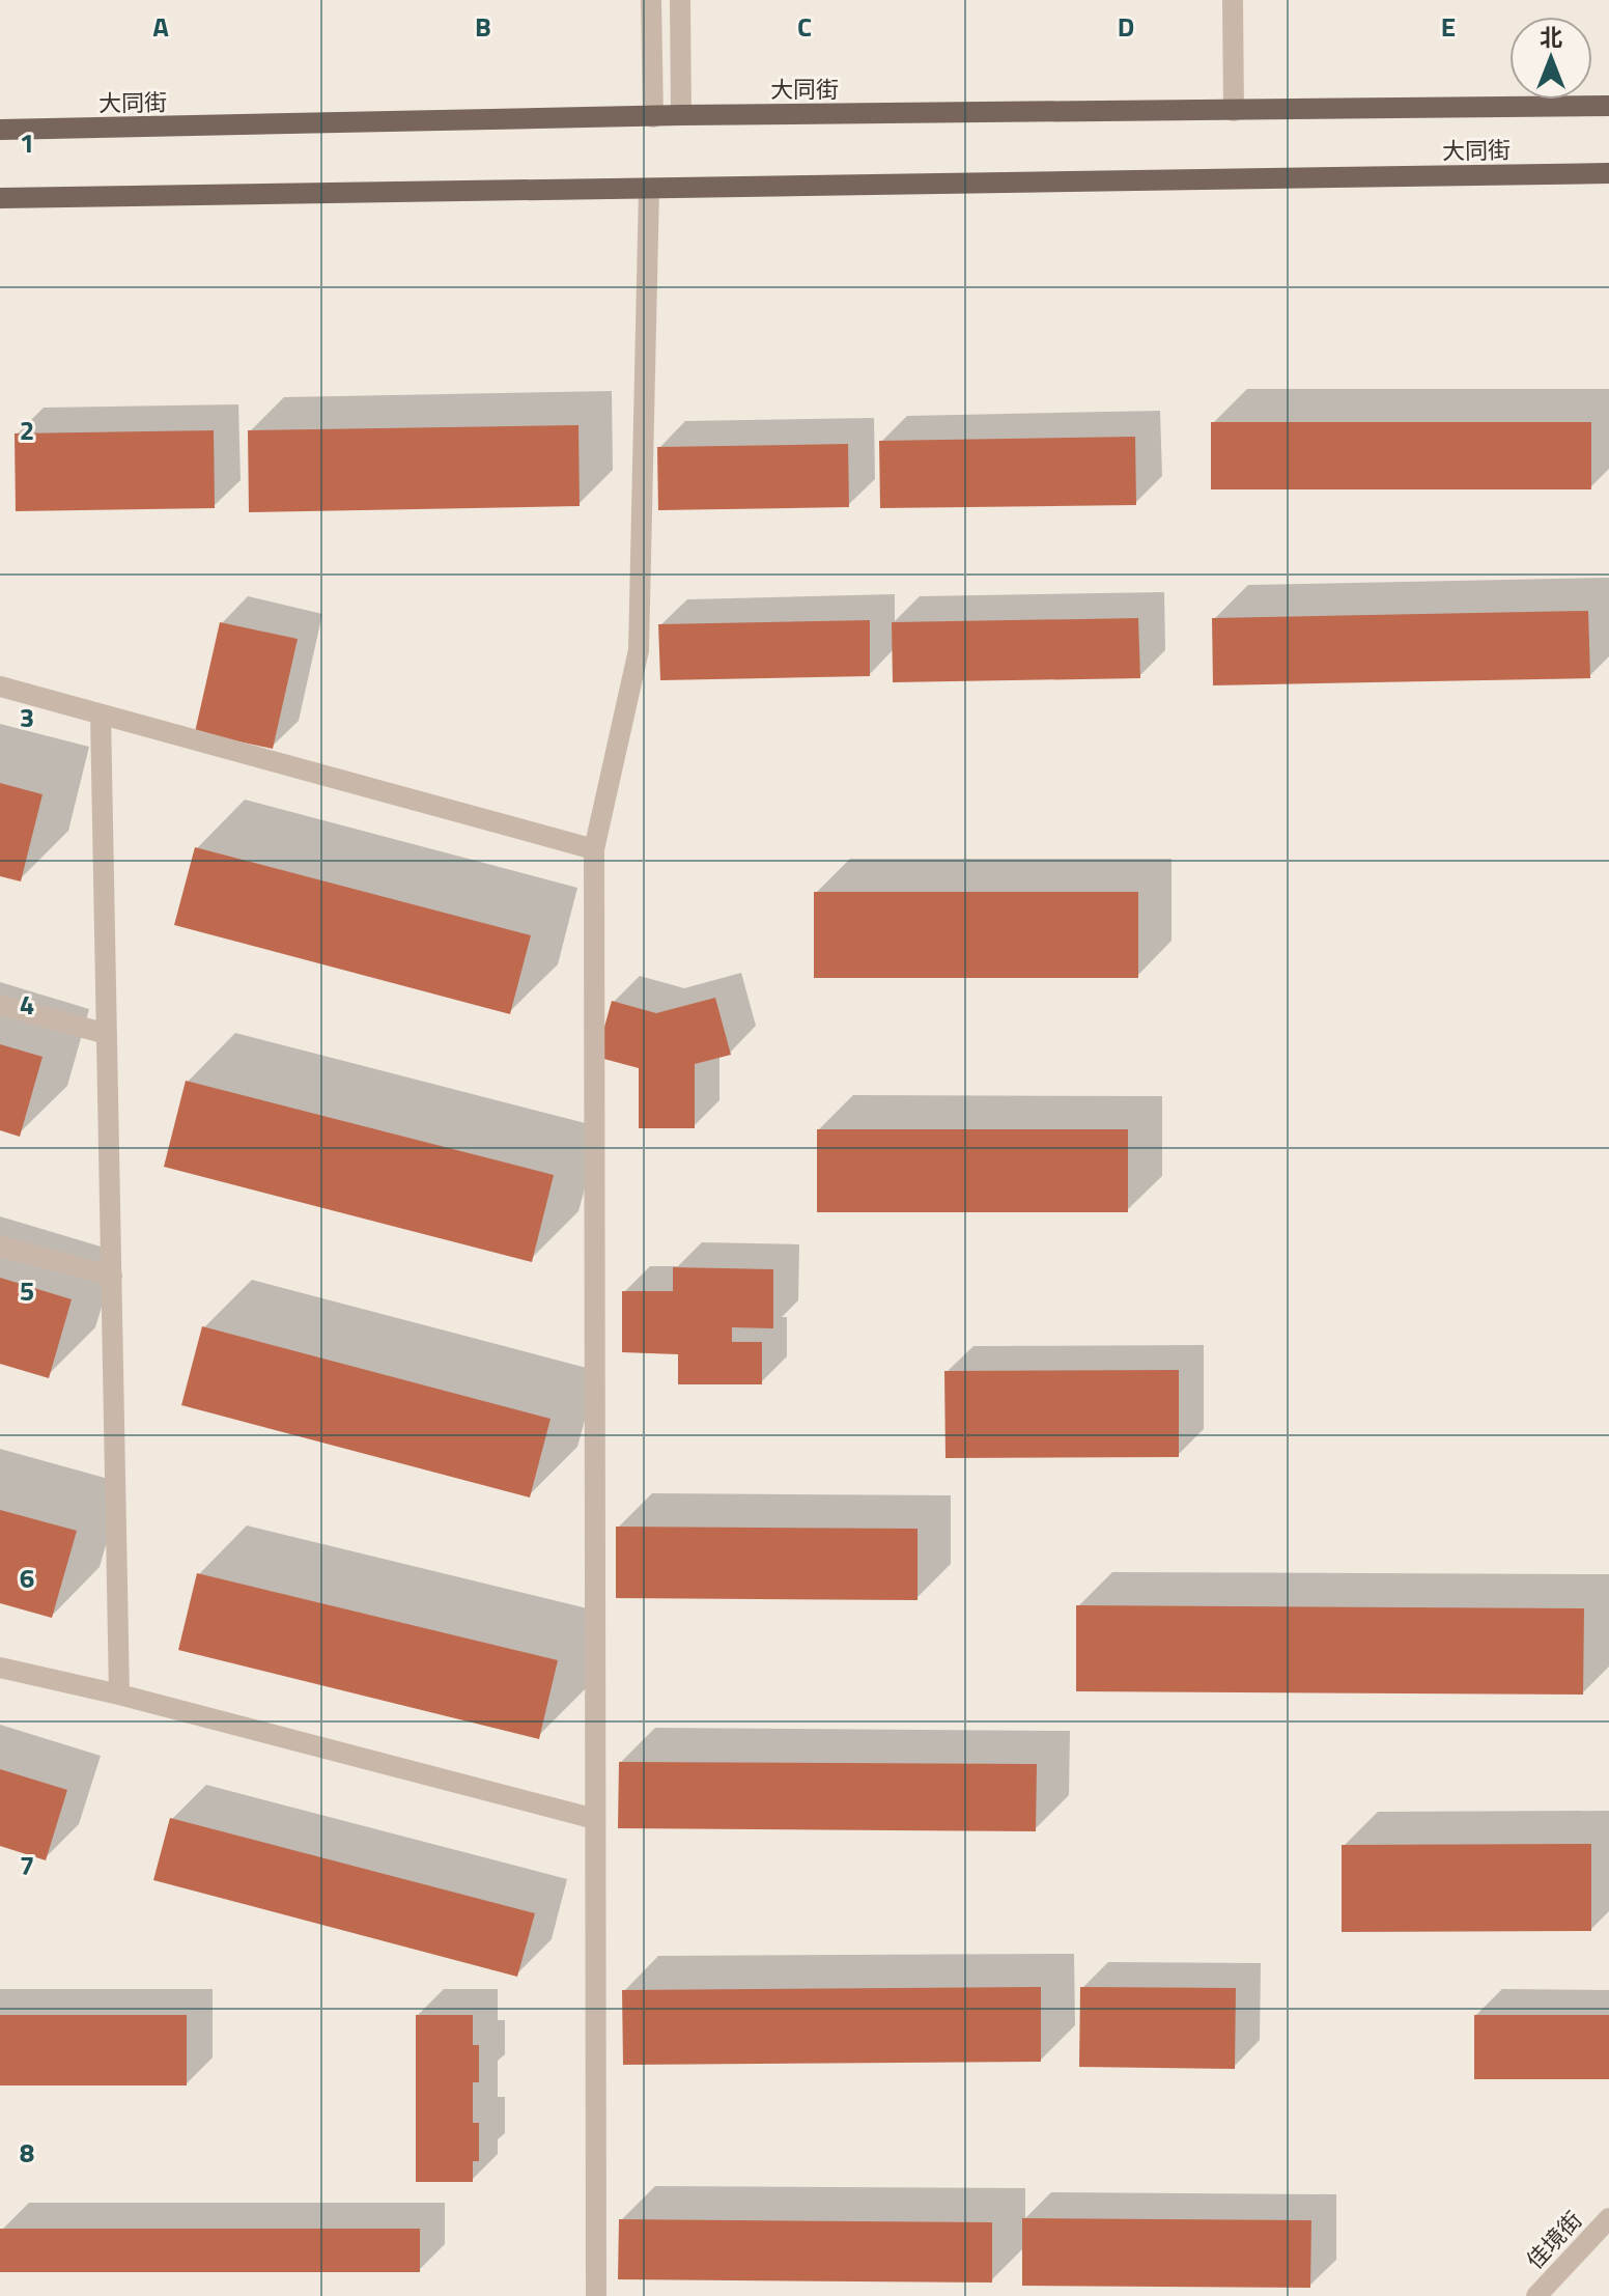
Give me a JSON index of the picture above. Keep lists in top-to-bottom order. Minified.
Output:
{"streets":{"main road":["大同街"],"street":["佳境街"]},"north":"top","grid":{"columns":["A","B","C","D","E"],"rows":["1","2","3","4","5","6","7","8"]}}
